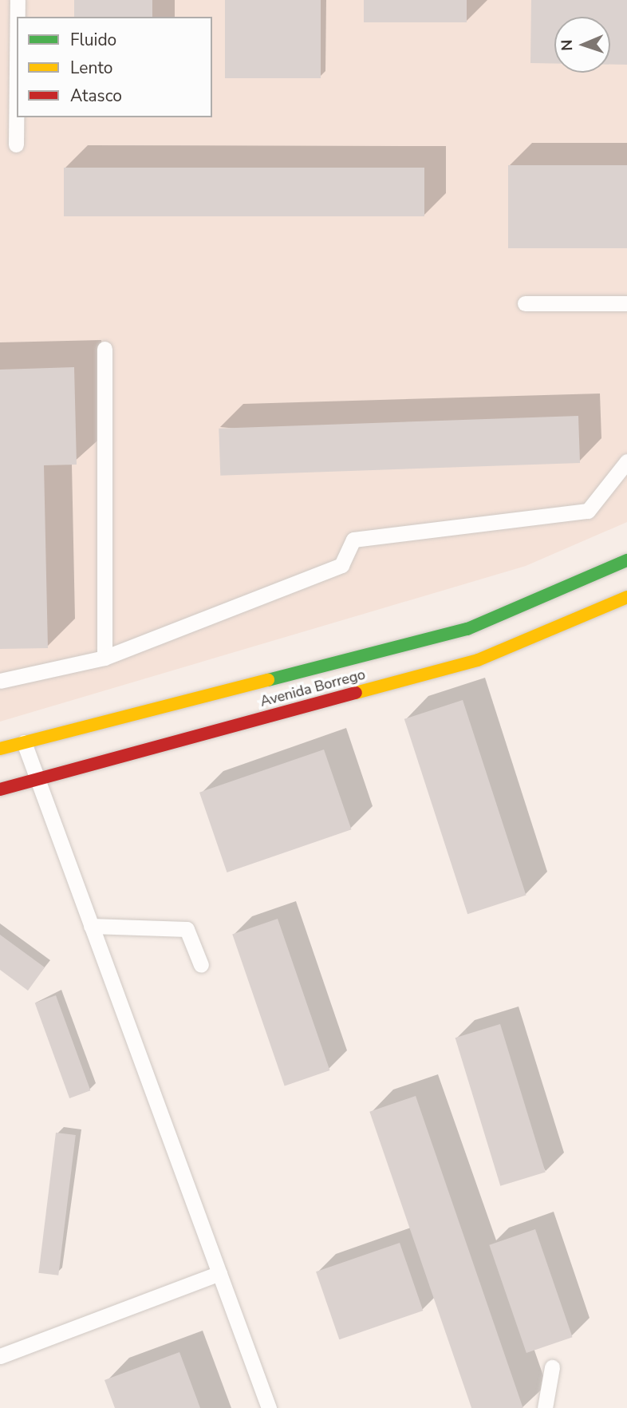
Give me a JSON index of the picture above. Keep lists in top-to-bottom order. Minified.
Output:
{"streets":{"main road":["Avenida Borrego"]},"legend":["Fluido","Lento","Atasco"],"north":"left"}
